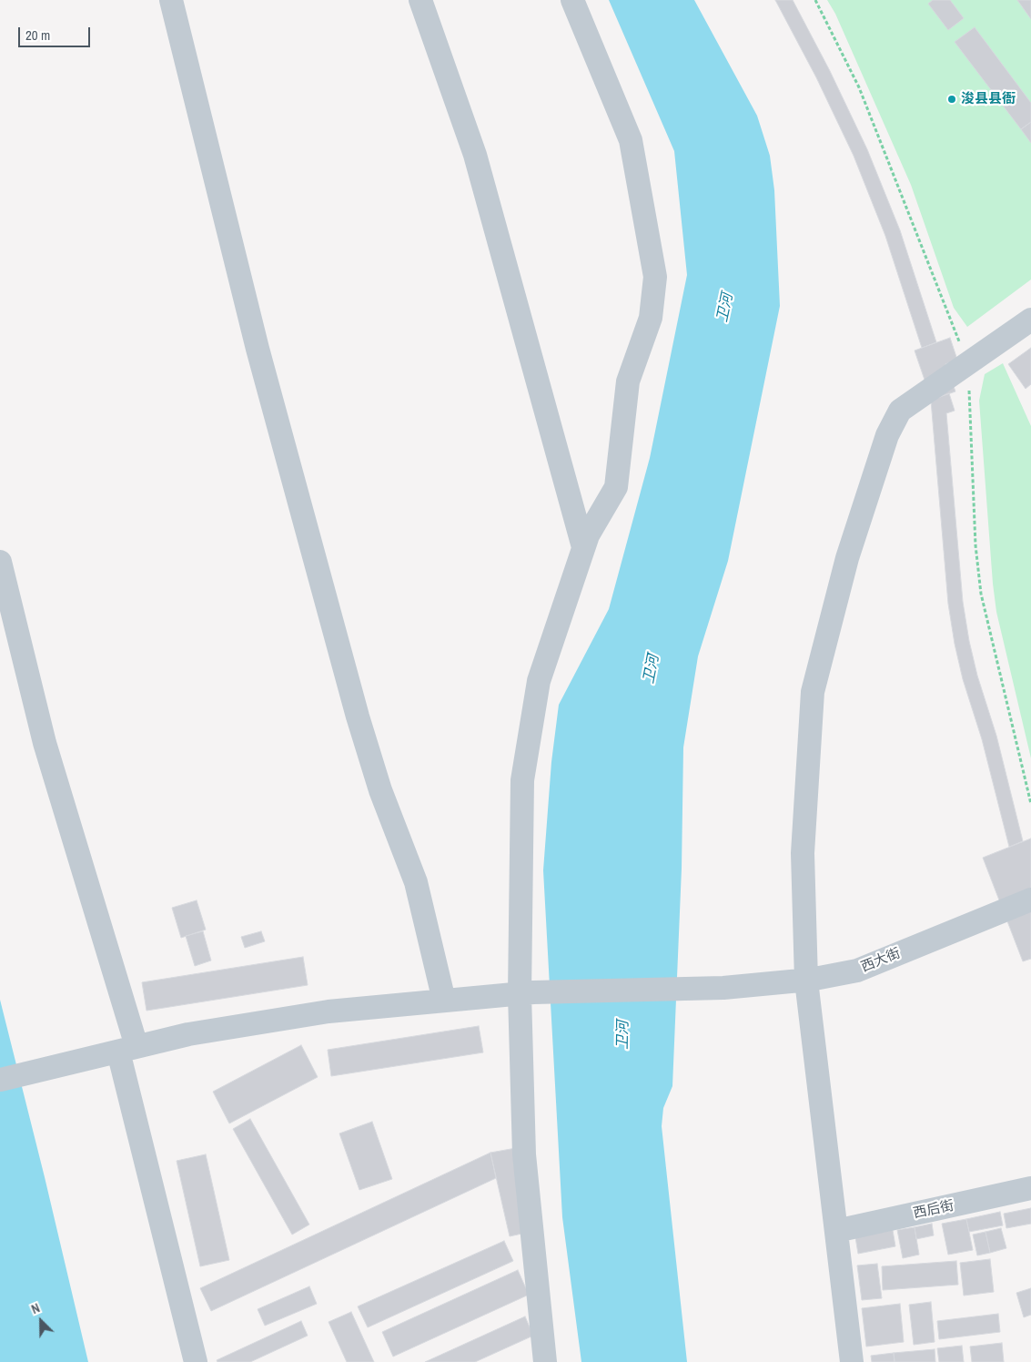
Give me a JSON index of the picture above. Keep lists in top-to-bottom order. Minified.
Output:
{"streets":{"street":["西大街","西后街"]},"water":["卫河"],"places":["浚县县衙"],"scale_bar":"20 m","north":"top left"}
